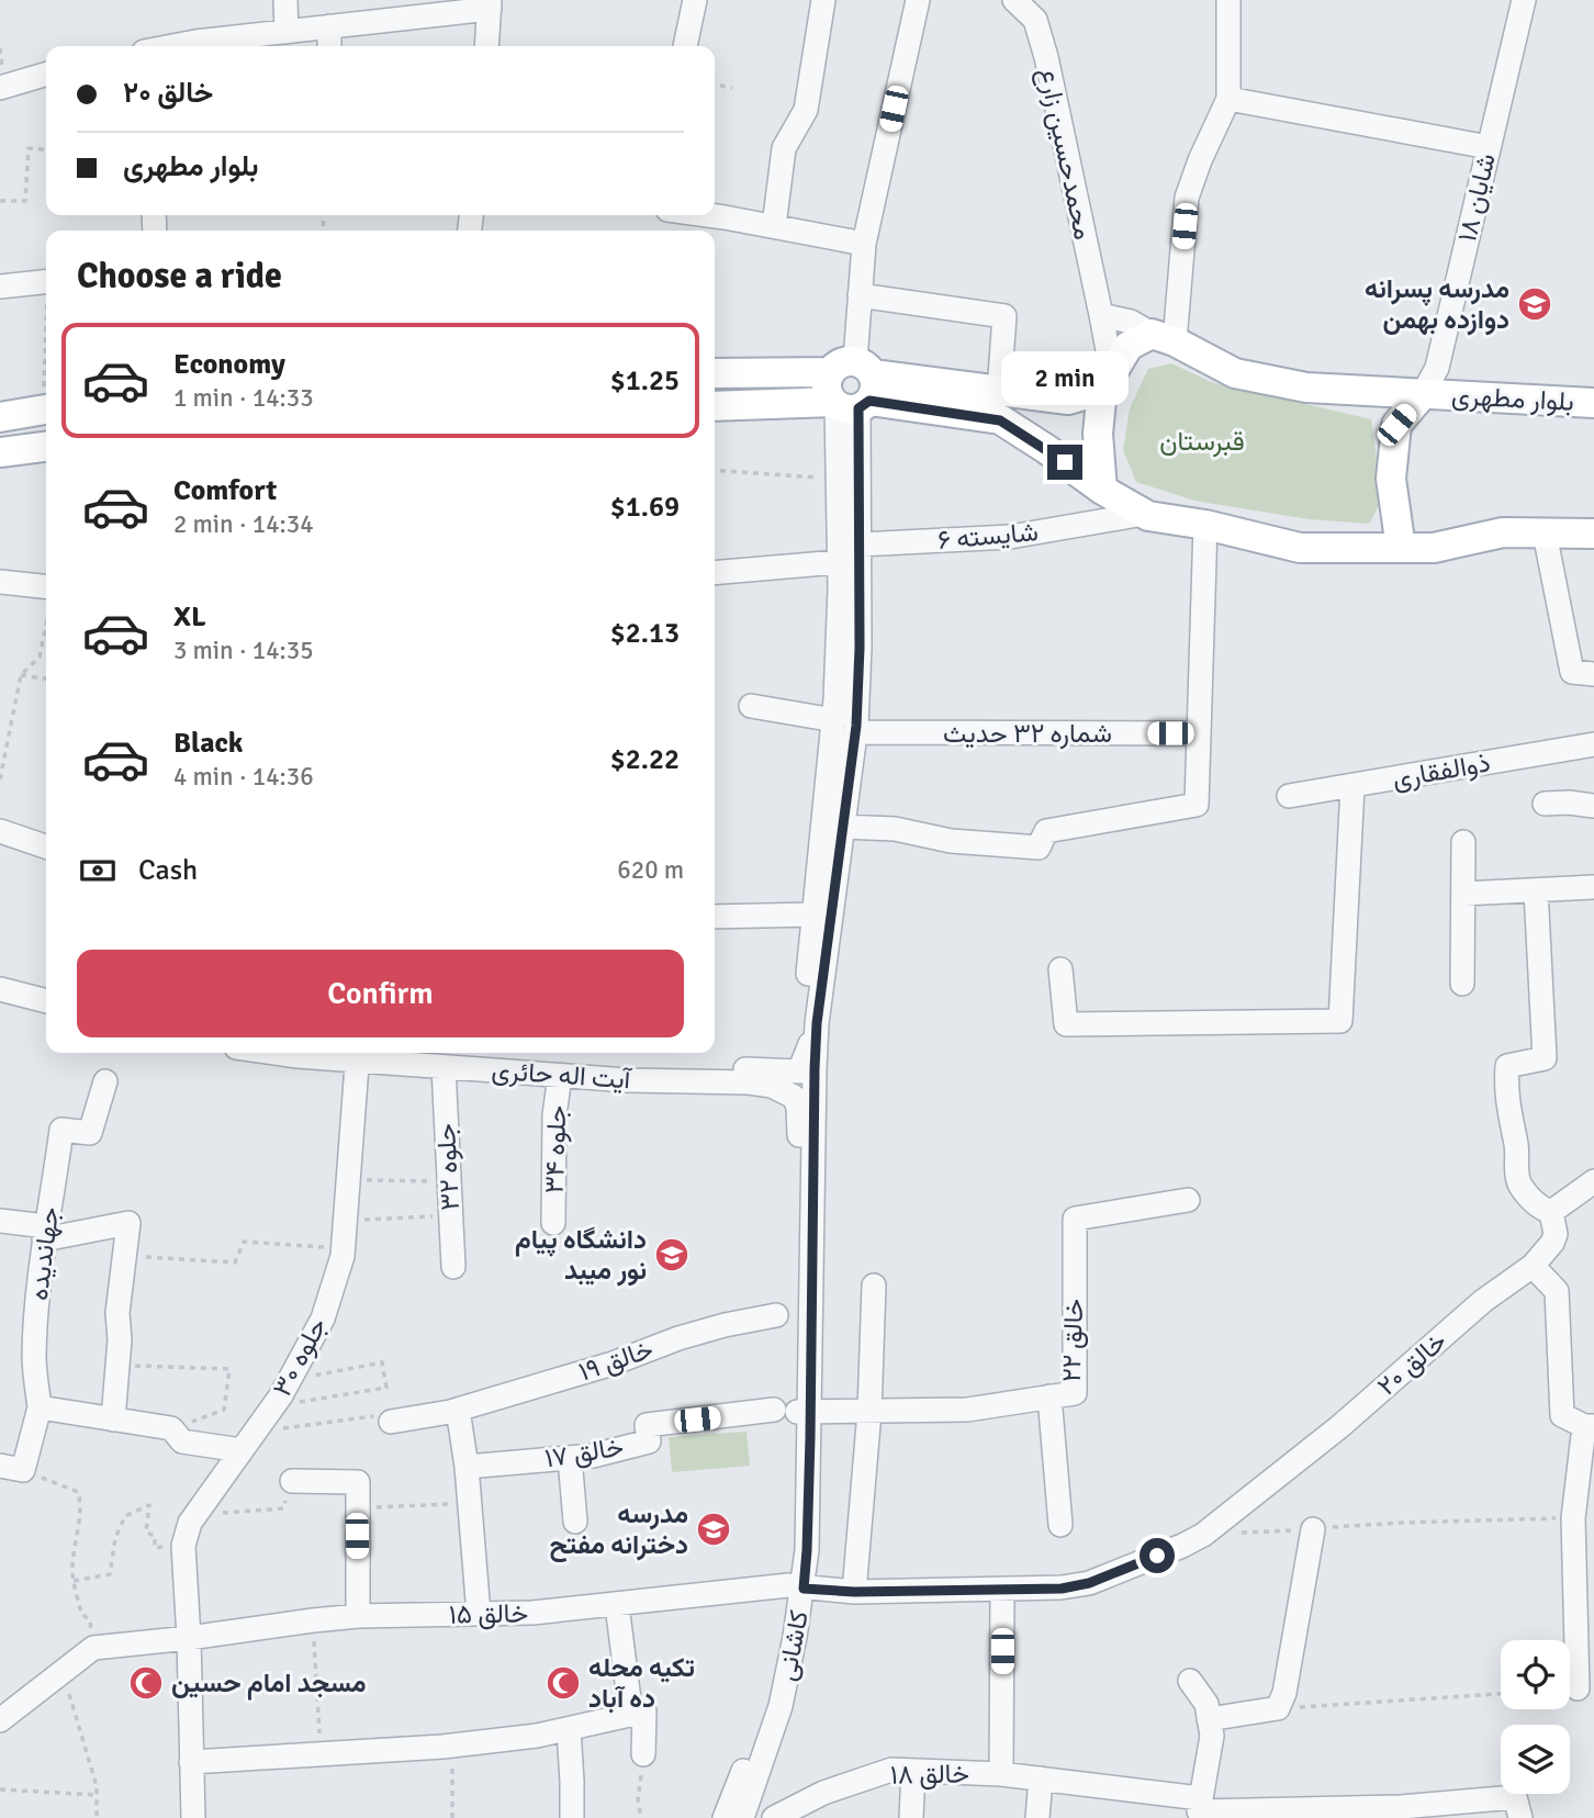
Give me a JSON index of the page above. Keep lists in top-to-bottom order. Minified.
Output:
{"streets":{"main road":["بلوار مطهری"],"street":["محمدحسین زارع","شایان ۱۸","شایسته ۶","شماره ۳۲ حدیث","ذوالفقاری","آیت اله حائری","جلوه ۳۴","جلوه ۳۲","جهاندیده","خالق ۲۲","جلوه ۳۰","خالق ۱۹","خالق ۲۰","خالق ۱۷","خالق ۱۵","کاشانی","خالق ۱۸"]},"crossings":[["شایان ۱۸","بلوار مطهری"],["شایسته ۶","کاشانی"],["شماره ۳۲ حدیث","کاشانی"],["آیت اله حائری","جلوه ۳۴"],["آیت اله حائری","جلوه ۳۲"],["آیت اله حائری","جلوه ۳۰"],["آیت اله حائری","کاشانی"],["خالق ۲۲","خالق ۱۷"],["خالق ۲۲","کاشانی"],["جلوه ۳۰","خالق ۱۵"],["خالق ۲۰","خالق ۱۵"],["خالق ۲۰","کاشانی"],["خالق ۲۰","خالق ۱۸"],["خالق ۱۷","کاشانی"],["خالق ۱۵","کاشانی"]],"parks":["قبرستان"],"places":{"school or university":["مدرسه پسرانه دوازده بهمن","دانشگاه پیام نور میبد","مدرسه دخترانه مفتح"],"mosque":["مسجد امام حسین","تکیه محله ده آباد"]},"page":{"banner":["خالق ۲۰","بلوار مطهری"],"heading":"Choose a ride","list":[{"name":"Economy","note":"1 min · 14:33","value":"$1.25"},{"name":"Comfort","note":"2 min · 14:34","value":"$1.69"},{"name":"XL","note":"3 min · 14:35","value":"$2.13"},{"name":"Black","note":"4 min · 14:36","value":"$2.22"}],"bubble":"2 min","pay":["Cash","620 m"],"buttons":"Confirm"}}
